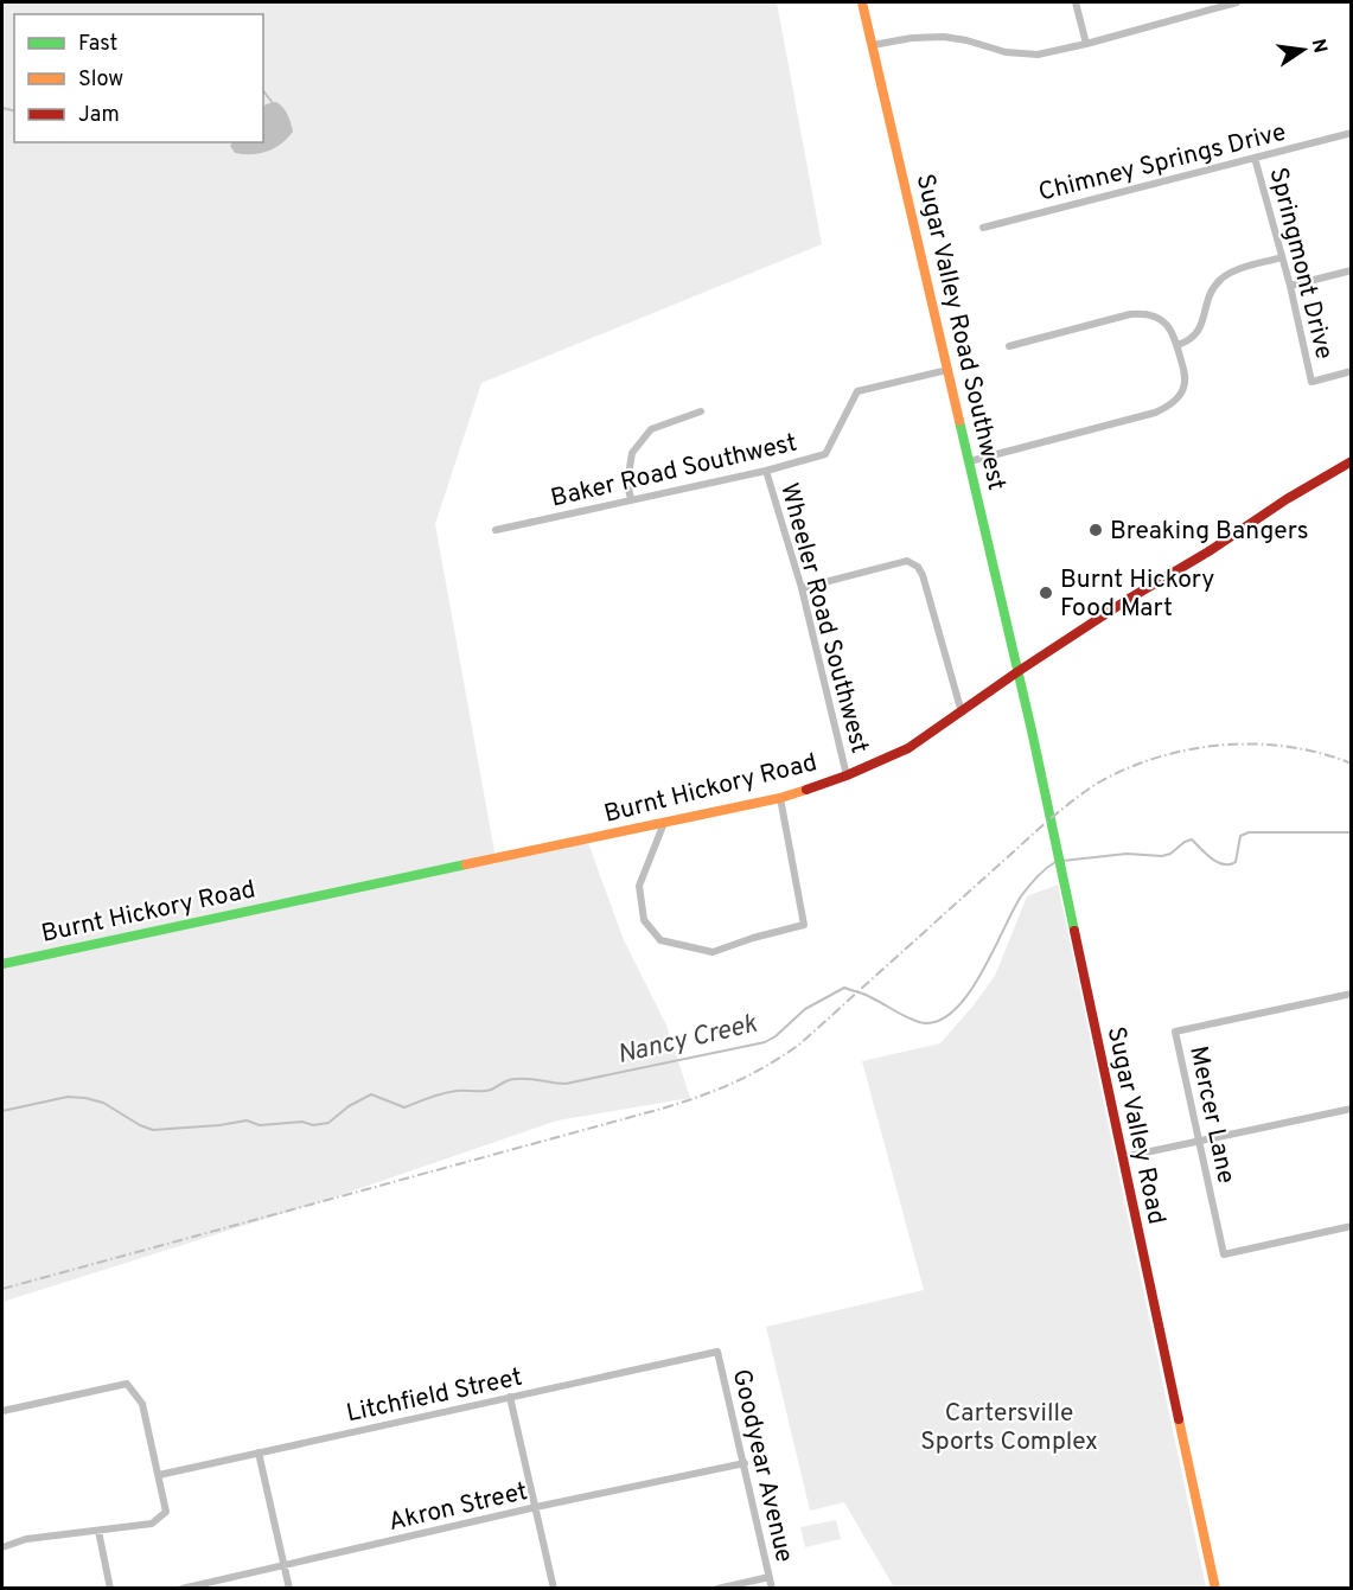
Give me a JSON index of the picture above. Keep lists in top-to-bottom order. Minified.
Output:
{"streets":{"street":["Chimney Springs Drive","Springmont Drive","Sugar Valley Road Southwest","Baker Road Southwest","Wheeler Road Southwest","Burnt Hickory Road","Mercer Lane","Sugar Valley Road","Litchfield Street","Goodyear Avenue","Akron Street"]},"crossings":[["Chimney Springs Drive","Springmont Drive"],["Sugar Valley Road Southwest","Baker Road Southwest"],["Sugar Valley Road Southwest","Burnt Hickory Road"],["Sugar Valley Road Southwest","Sugar Valley Road"],["Baker Road Southwest","Wheeler Road Southwest"],["Wheeler Road Southwest","Burnt Hickory Road"],["Burnt Hickory Road","Sugar Valley Road"],["Litchfield Street","Goodyear Avenue"],["Goodyear Avenue","Akron Street"]],"water":["Nancy Creek"],"parks":["Cartersville Sports Complex"],"places":["Breaking Bangers","Burnt Hickory Food Mart"],"legend":["Fast","Slow","Jam"],"north":"right"}
